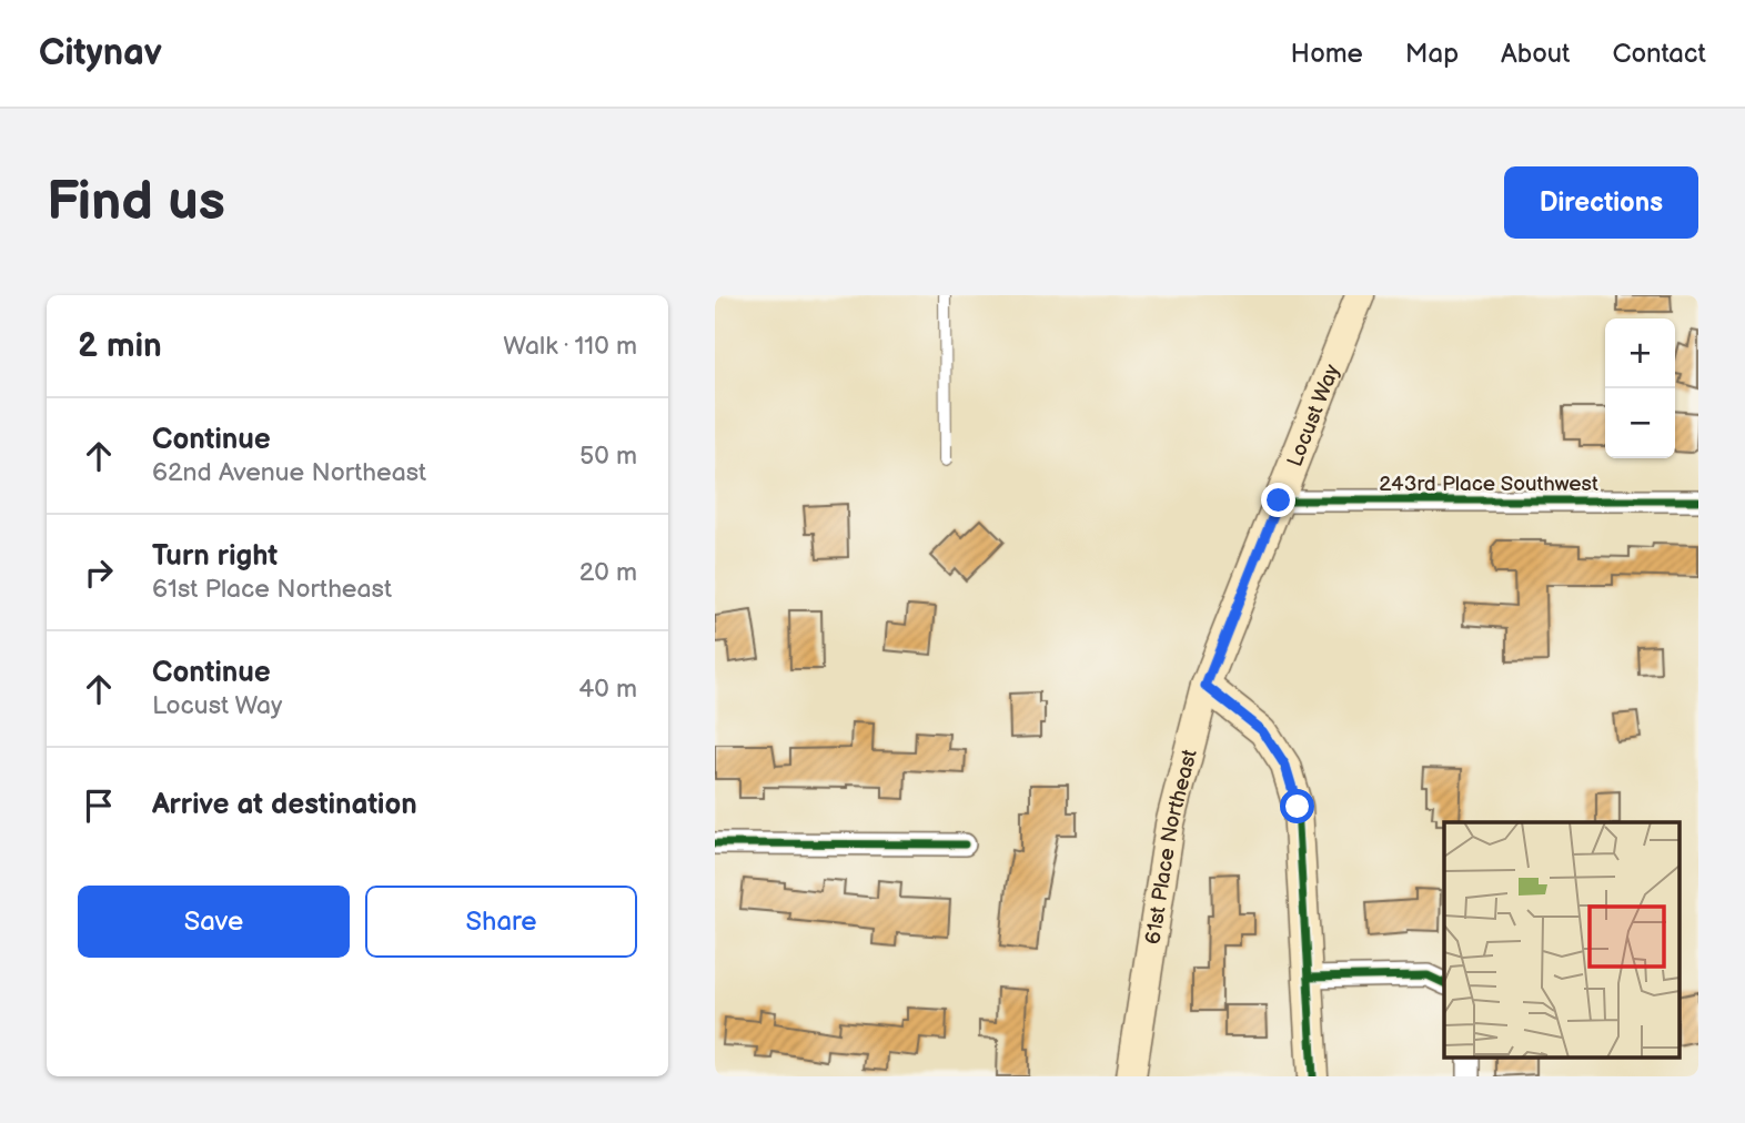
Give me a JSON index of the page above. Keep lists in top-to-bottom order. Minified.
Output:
{"streets":{"main road":["Locust Way","61st Place Northeast"],"street":["243rd Place Southwest"]},"crossings":[["Locust Way","243rd Place Southwest"],["Locust Way","61st Place Northeast"]],"page":{"header":"Citynav","nav":["Home","Map","About","Contact"],"buttons":["Directions",["Save","Share"]],"title":"Find us","heading":["2 min","Walk · 110 m"],"map_buttons":["+","−"],"list":[["Continue","62nd Avenue Northeast","50 m"],["Turn right","61st Place Northeast","20 m"],["Continue","Locust Way","40 m"],"Arrive at destination"]}}
